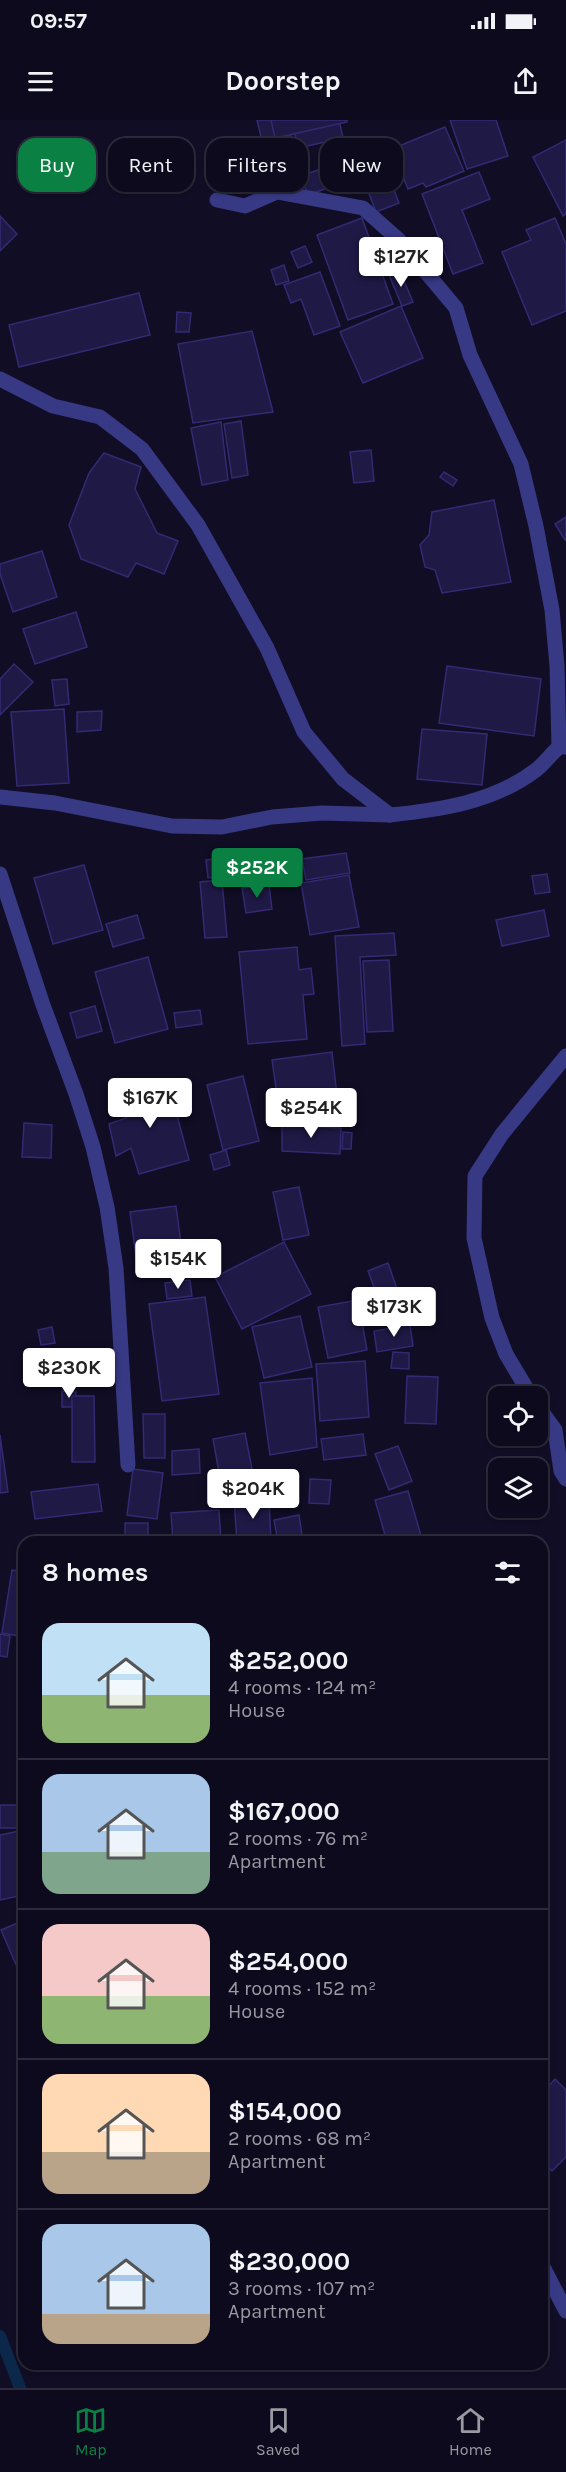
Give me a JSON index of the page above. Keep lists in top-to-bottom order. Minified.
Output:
{"page":{"status":"09:57","header":"Doorstep","chip":["Buy","Rent","Filters","New"],"price":["$127K","$252K","$167K","$254K","$154K","$173K","$230K","$204K"],"heading":"8 homes","list":[{"name":"$252,000","note":"4 rooms · 124 m² · House"},{"name":"$167,000","note":"2 rooms · 76 m² · Apartment"},{"name":"$254,000","note":"4 rooms · 152 m² · House"},{"name":"$154,000","note":"2 rooms · 68 m² · Apartment"},{"name":"$230,000","note":"3 rooms · 107 m² · Apartment"}],"tabs":["Map","Saved","Home"]}}
